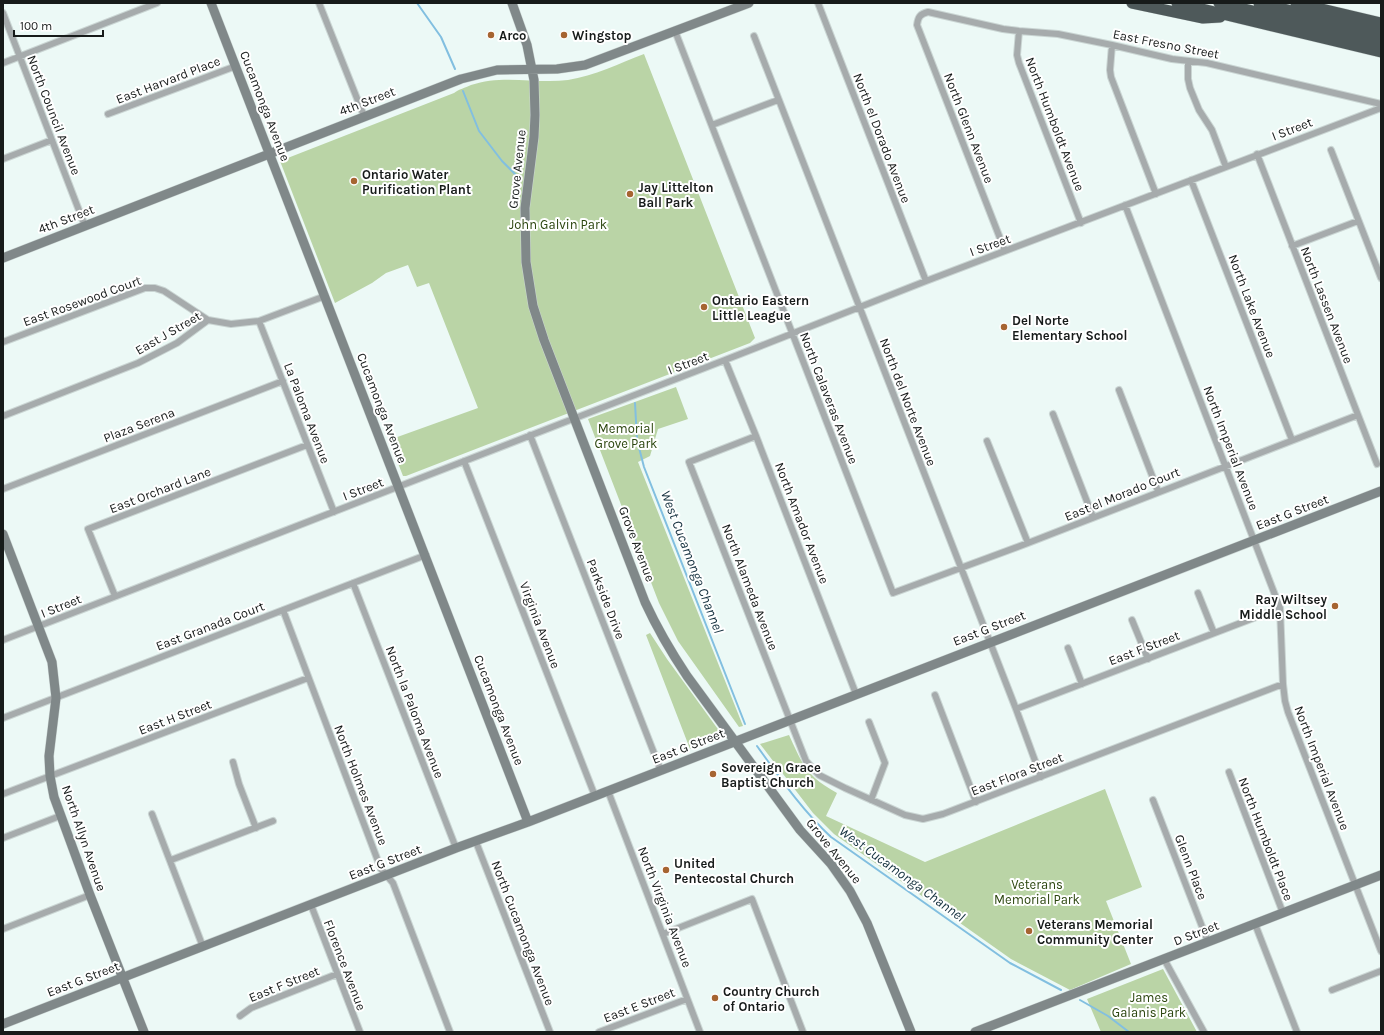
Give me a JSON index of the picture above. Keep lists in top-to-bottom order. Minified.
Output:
{"streets":{"street":["East Fresno Street","East Harvard Place","4th Street","Cucamonga Avenue","North Council Avenue","North Humboldt Avenue","North Glenn Avenue","I Street","North el Dorado Avenue","Grove Avenue","East Rosewood Court","North Lassen Avenue","North Lake Avenue","East J Street","North Calaveras Avenue","North del Norte Avenue","La Paloma Avenue","Plaza Serena","North Imperial Avenue","East Orchard Lane","East el Morado Court","East G Street","North Amador Avenue","North Alameda Avenue","Parkside Drive","Virginia Avenue","East Granada Court","East F Street","North la Paloma Avenue","East H Street","East Flora Street","North Holmes Avenue","North Allyn Avenue","North Humboldt Place","Glenn Place","North Virginia Avenue","North Cucamonga Avenue","D Street","Florence Avenue","East E Street"]},"crossings":[["East Fresno Street","North Humboldt Avenue"],["East Fresno Street","North Glenn Avenue"],["East Harvard Place","Cucamonga Avenue"],["4th Street","Cucamonga Avenue"],["4th Street","North Council Avenue"],["4th Street","Grove Avenue"],["4th Street","North Calaveras Avenue"],["Cucamonga Avenue","I Street"],["Cucamonga Avenue","East J Street"],["Cucamonga Avenue","East G Street"],["Cucamonga Avenue","East Granada Court"],["North Humboldt Avenue","I Street"],["North Glenn Avenue","I Street"],["I Street","North el Dorado Avenue"],["I Street","Grove Avenue"],["I Street","North Lassen Avenue"],["I Street","North Lake Avenue"],["I Street","North Calaveras Avenue"],["I Street","North del Norte Avenue"],["I Street","La Paloma Avenue"],["I Street","North Imperial Avenue"],["I Street","East Orchard Lane"],["I Street","North Amador Avenue"],["I Street","Parkside Drive"],["I Street","Virginia Avenue"],["I Street","North Allyn Avenue"],["Grove Avenue","East G Street"],["East Rosewood Court","East J Street"],["North Lassen Avenue","East el Morado Court"],["North Lake Avenue","East el Morado Court"],["East J Street","La Paloma Avenue"],["North Calaveras Avenue","East el Morado Court"],["North del Norte Avenue","East el Morado Court"],["North del Norte Avenue","East G Street"],["North del Norte Avenue","East F Street"],["North del Norte Avenue","East Flora Street"],["La Paloma Avenue","Plaza Serena"],["La Paloma Avenue","East Orchard Lane"],["North Imperial Avenue","East el Morado Court"],["North Imperial Avenue","East G Street"],["North Imperial Avenue","East F Street"],["North Imperial Avenue","East Flora Street"],["North Imperial Avenue","D Street"],["East G Street","North Amador Avenue"],["East G Street","North Alameda Avenue"],["East G Street","Parkside Drive"],["East G Street","Virginia Avenue"],["East G Street","North la Paloma Avenue"],["East G Street","East Flora Street"],["East G Street","North Holmes Avenue"],["East G Street","North Allyn Avenue"],["East G Street","North Virginia Avenue"],["East G Street","North Cucamonga Avenue"],["East G Street","Florence Avenue"],["North Amador Avenue","North Alameda Avenue"],["North Alameda Avenue","East Flora Street"],["East Granada Court","North la Paloma Avenue"],["East Granada Court","North Holmes Avenue"],["East Granada Court","North Allyn Avenue"],["East F Street","Florence Avenue"],["East H Street","North Holmes Avenue"],["East H Street","North Allyn Avenue"],["North Humboldt Place","D Street"],["Glenn Place","D Street"],["North Virginia Avenue","East E Street"]],"water":["West Cucamonga Channel"],"parks":["John Galvin Park","Memorial Grove Park","Veterans Memorial Park","James Galanis Park"],"places":["Arco","Wingstop","Ontario Water Purification Plant","Jay Littelton Ball Park","Ontario Eastern Little League","Del Norte Elementary School","Ray Wiltsey Middle School","Sovereign Grace Baptist Church","United Pentecostal Church","Veterans Memorial Community Center","Country Church of Ontario"],"scale_bar":"100 m"}
